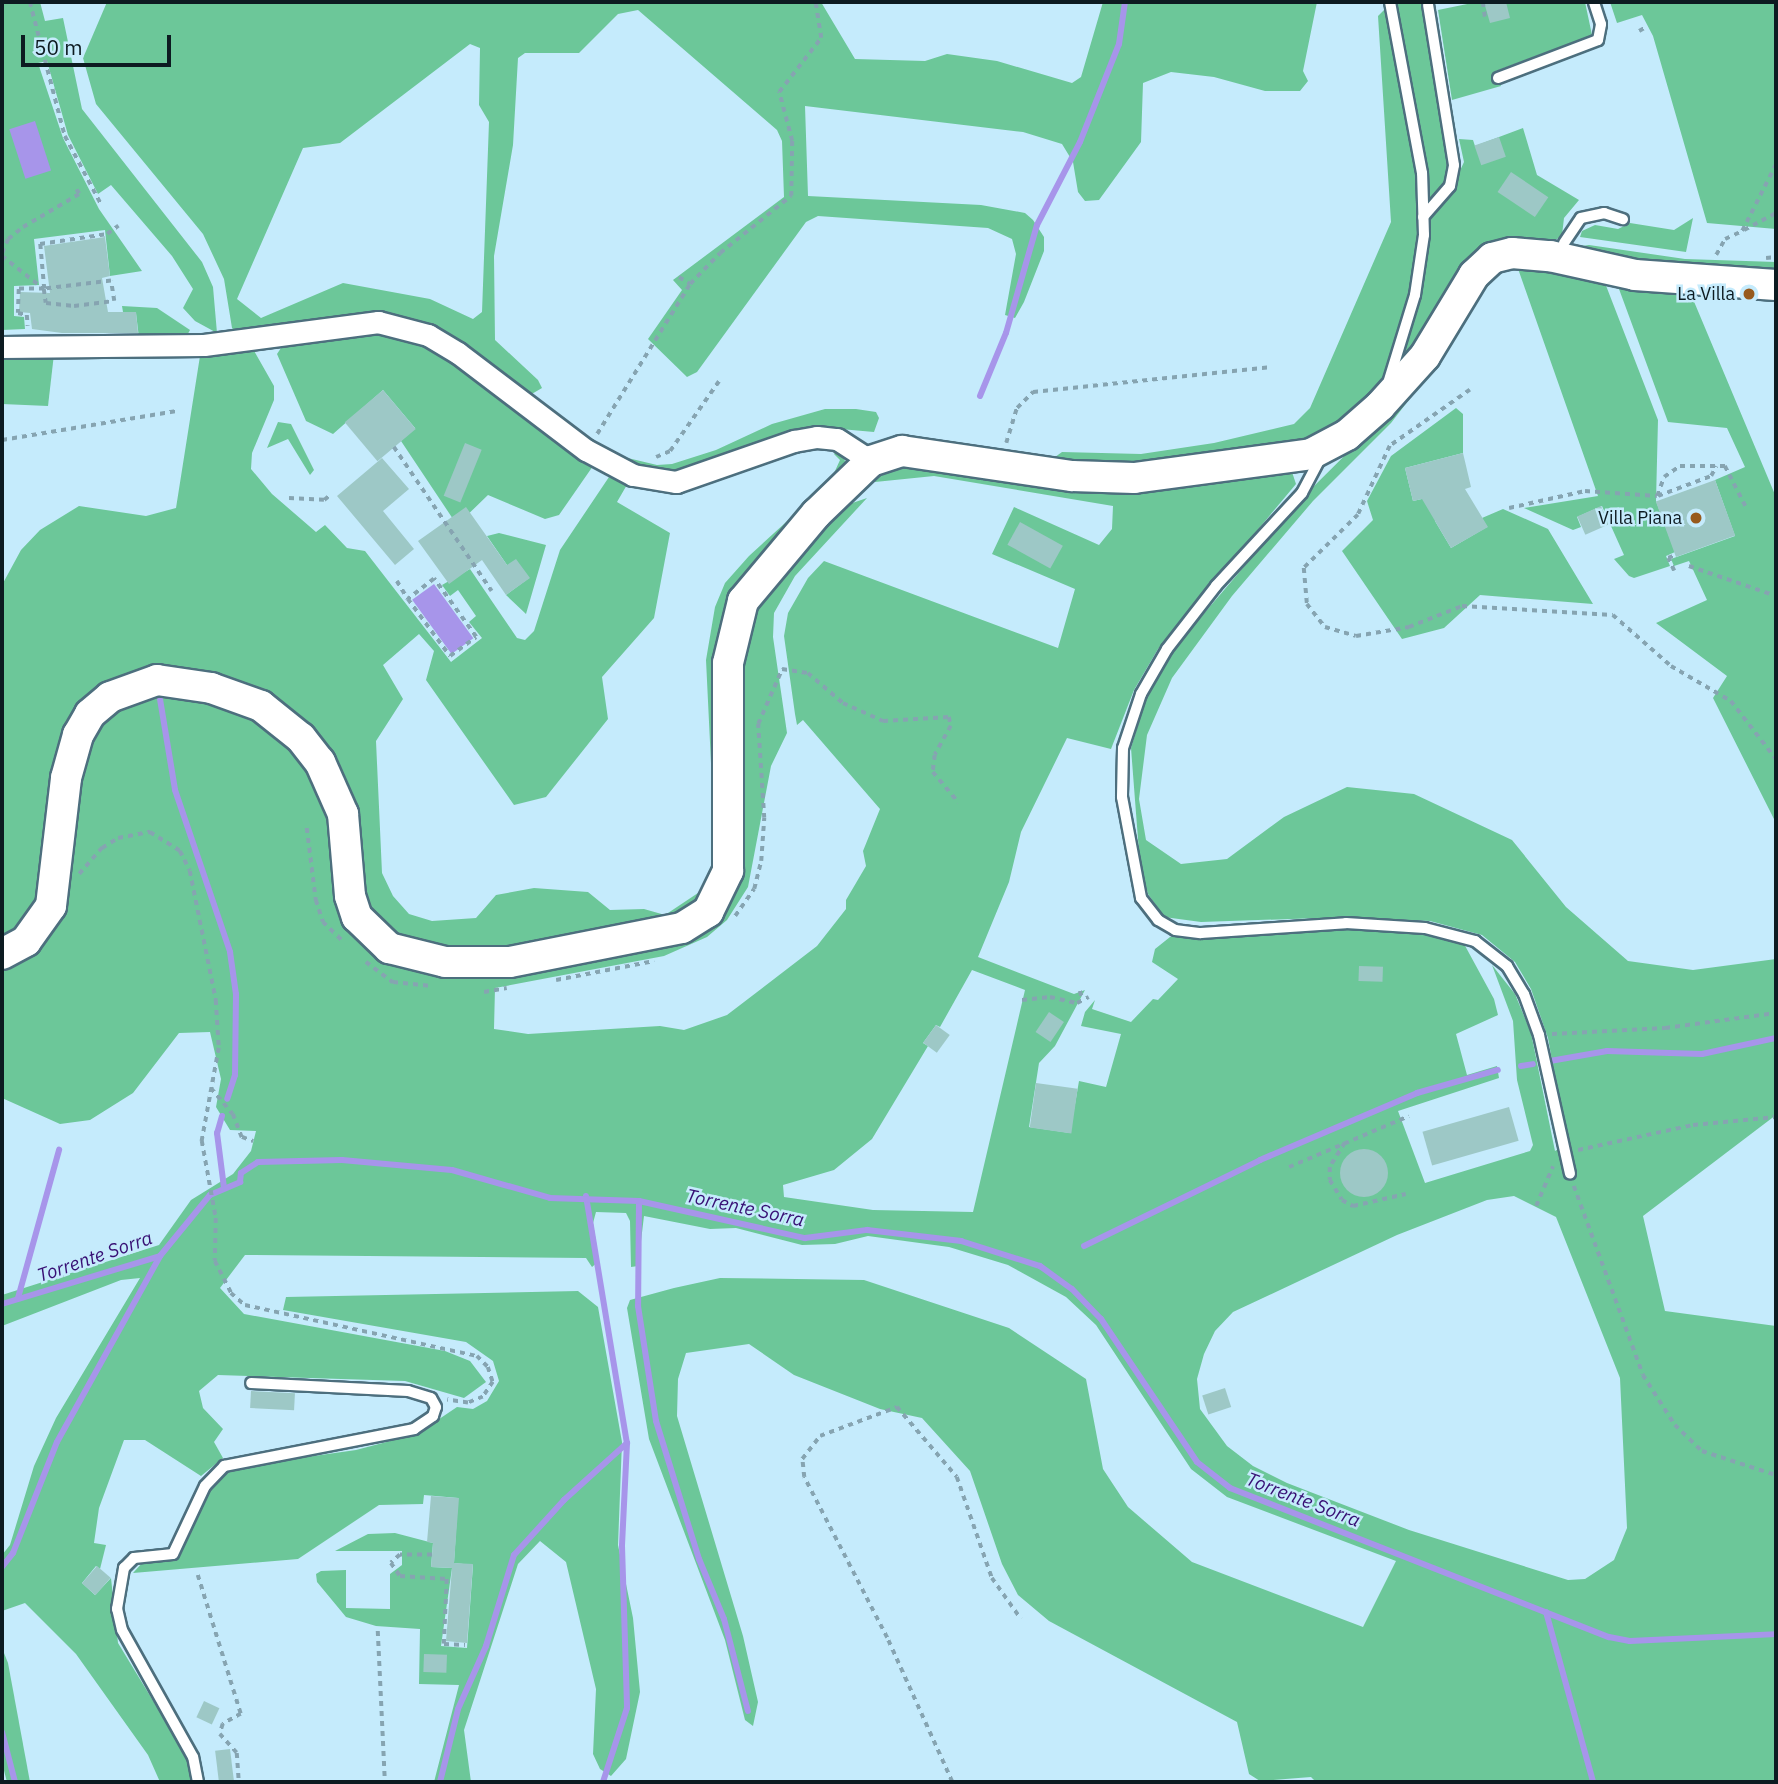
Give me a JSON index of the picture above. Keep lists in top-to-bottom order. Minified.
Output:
{"water":["Torrente Sorra"],"places":["La Villa","Villa Piana"],"scale_bar":"50 m"}
